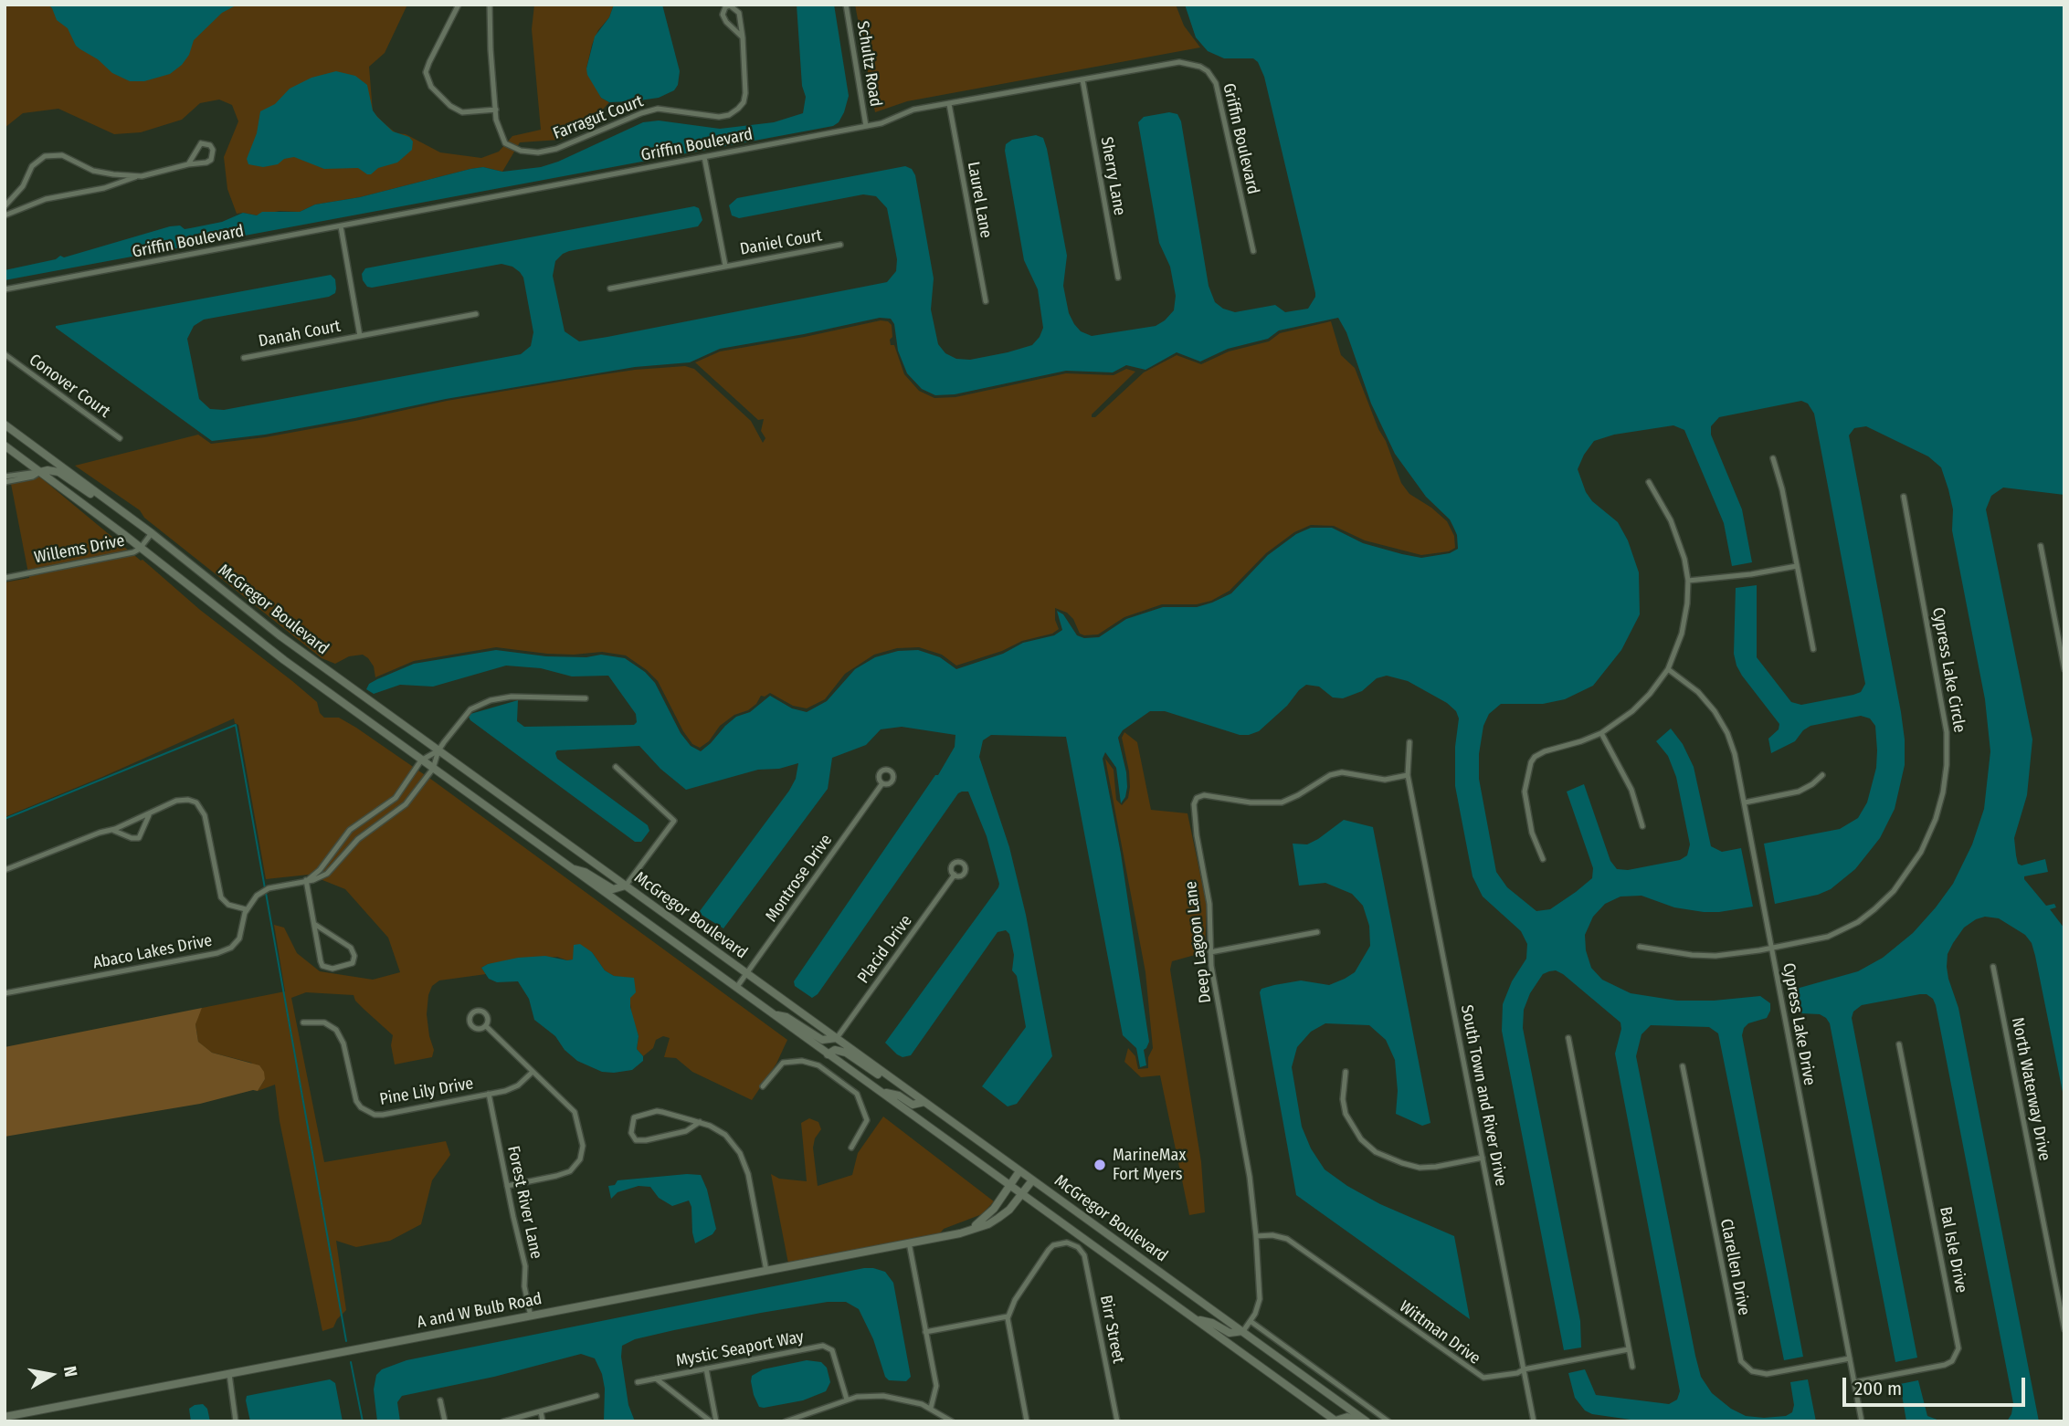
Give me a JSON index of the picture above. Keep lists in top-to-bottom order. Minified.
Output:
{"streets":{"main road":["McGregor Boulevard","A and W Bulb Road"],"street":["Schultz Road","Farragut Court","Griffin Boulevard","Sherry Lane","Laurel Lane","Daniel Court","Danah Court","Conover Court","Willems Drive","Cypress Lake Circle","Montrose Drive","Deep Lagoon Lane","Placid Drive","Abaco Lakes Drive","Cypress Lake Drive","North Waterway Drive","Pine Lily Drive","South Town and River Drive","Forest River Lane","Bal Isle Drive","Clarellen Drive","Birr Street","Wittman Drive","Mystic Seaport Way"]},"crossings":[["Schultz Road","Griffin Boulevard"],["Griffin Boulevard","Sherry Lane"],["Griffin Boulevard","Laurel Lane"],["Griffin Boulevard","Daniel Court"],["Griffin Boulevard","Danah Court"],["Willems Drive","McGregor Boulevard"],["McGregor Boulevard","Montrose Drive"],["McGregor Boulevard","Deep Lagoon Lane"],["McGregor Boulevard","Placid Drive"],["McGregor Boulevard","A and W Bulb Road"],["Cypress Lake Circle","Cypress Lake Drive"],["Deep Lagoon Lane","South Town and River Drive"],["Deep Lagoon Lane","Wittman Drive"],["Cypress Lake Drive","Bal Isle Drive"],["Cypress Lake Drive","Clarellen Drive"],["Pine Lily Drive","Forest River Lane"],["South Town and River Drive","Wittman Drive"],["Forest River Lane","A and W Bulb Road"]],"places":["MarineMax Fort Myers"],"scale_bar":"200 m","north":"right"}
